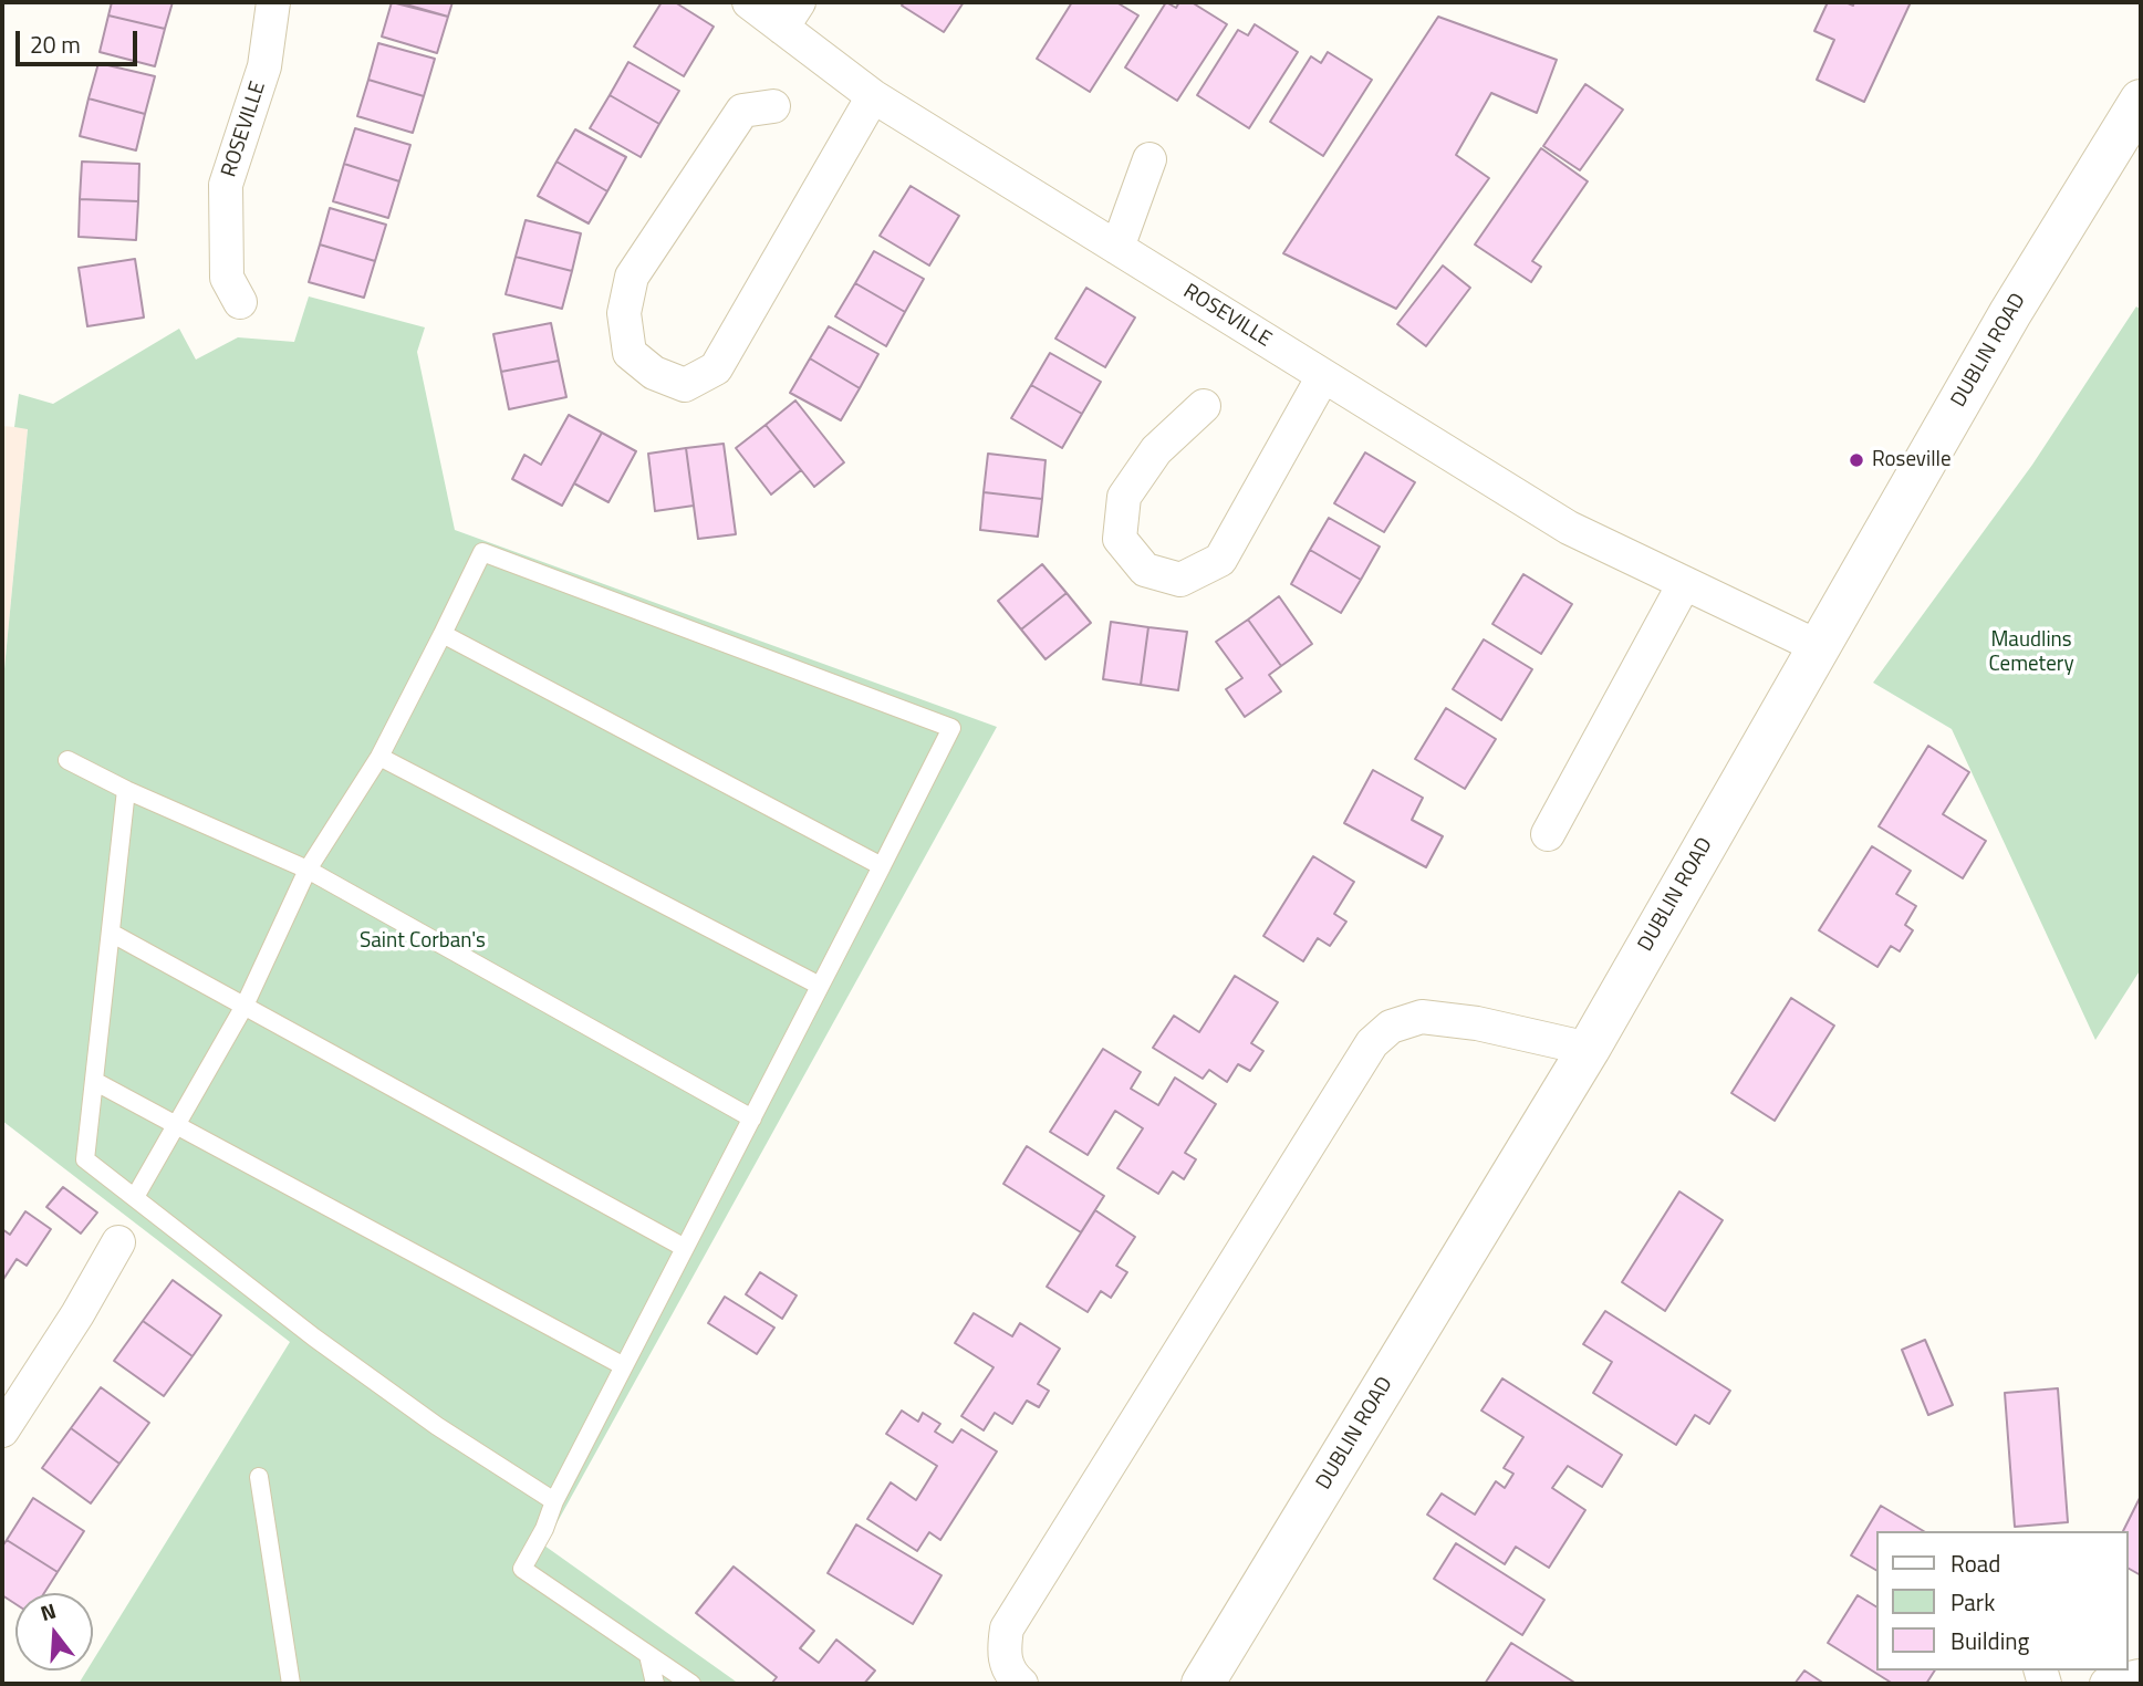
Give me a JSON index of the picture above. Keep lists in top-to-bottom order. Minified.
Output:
{"streets":{"main road":["DUBLIN ROAD"],"street":["ROSEVILLE"]},"crossings":[["ROSEVILLE","DUBLIN ROAD"]],"parks":["Maudlins Cemetery","Saint Corban's"],"places":["Roseville"],"legend":["Road","Park","Building"],"scale_bar":"20 m","north":"top"}
